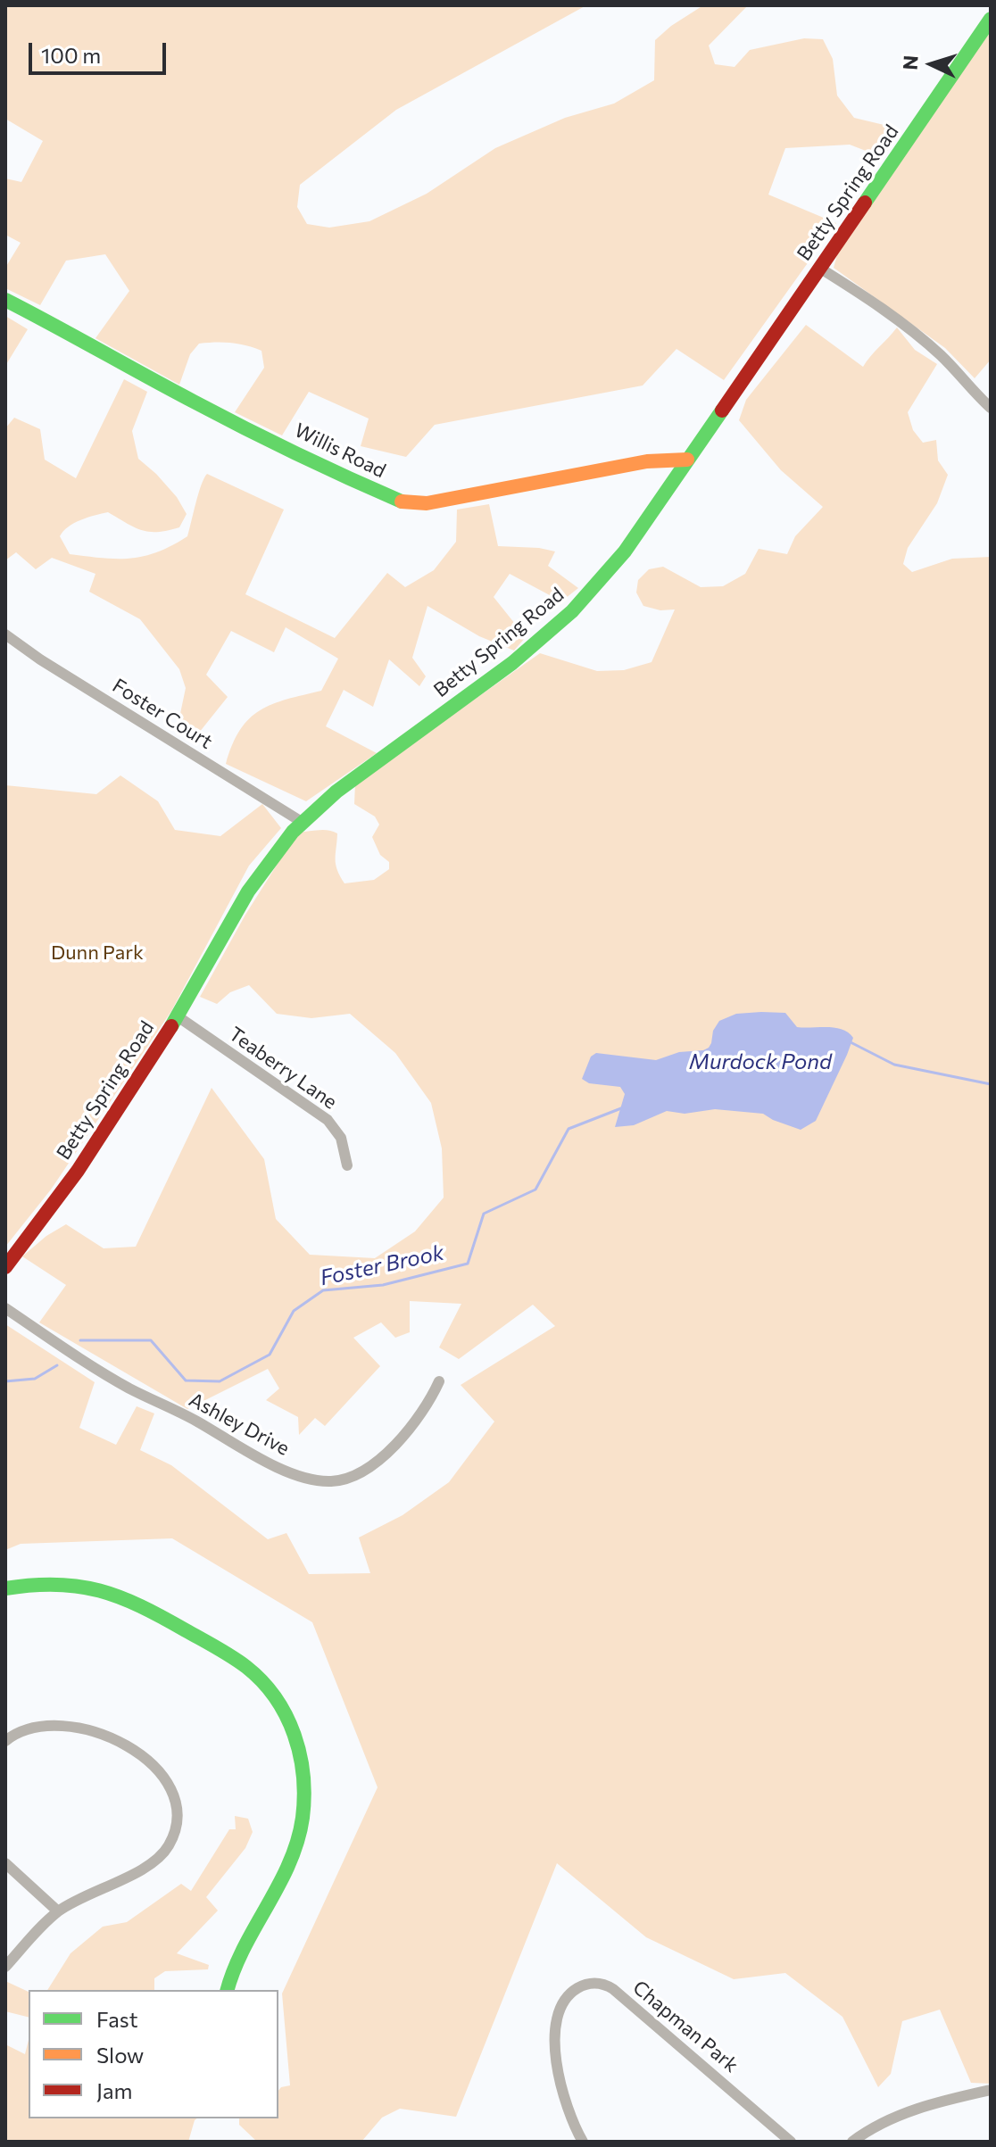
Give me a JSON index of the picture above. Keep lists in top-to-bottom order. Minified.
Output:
{"streets":{"street":["Betty Spring Road","Willis Road","Foster Court","Teaberry Lane","Ashley Drive","Chapman Park"]},"crossings":[["Betty Spring Road","Willis Road"],["Betty Spring Road","Foster Court"],["Betty Spring Road","Teaberry Lane"]],"water":["Murdock Pond","Foster Brook"],"parks":["Dunn Park"],"legend":["Fast","Slow","Jam"],"scale_bar":"100 m","north":"left"}
